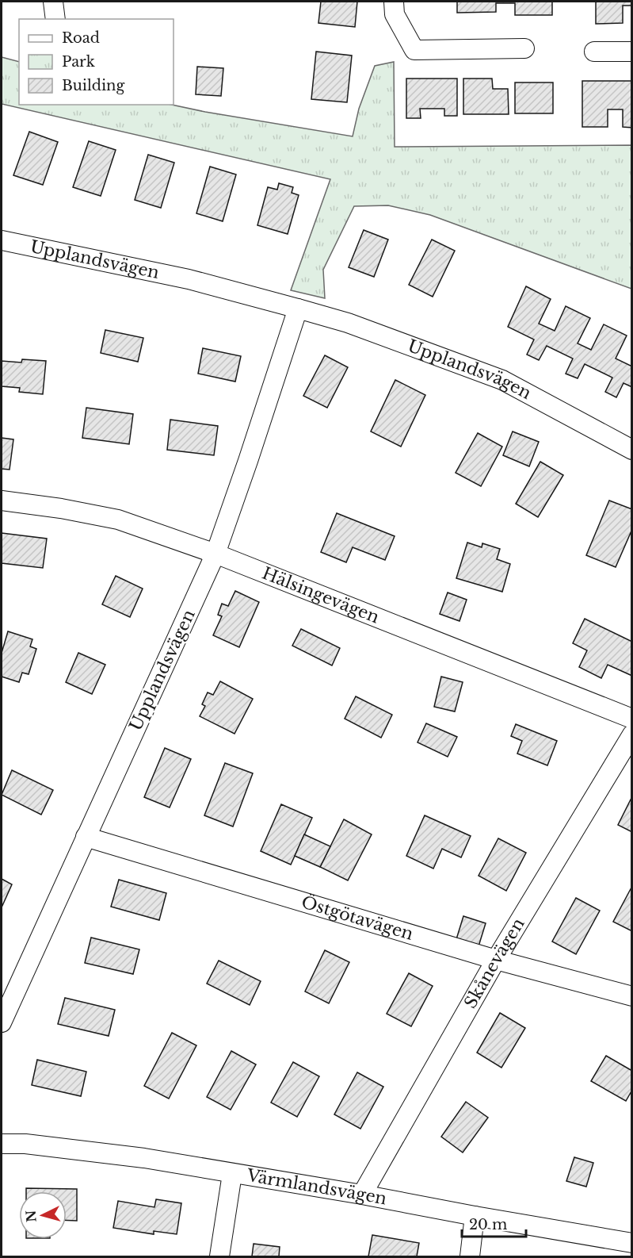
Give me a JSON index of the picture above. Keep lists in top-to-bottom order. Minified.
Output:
{"streets":{"street":["Upplandsvägen","Hälsingevägen","Östgötavägen","Skånevägen","Värmlandsvägen"]},"crossings":[["Upplandsvägen","Hälsingevägen"],["Upplandsvägen","Östgötavägen"],["Östgötavägen","Skånevägen"],["Skånevägen","Värmlandsvägen"]],"legend":["Road","Park","Building"],"scale_bar":"20 m","north":"left"}
